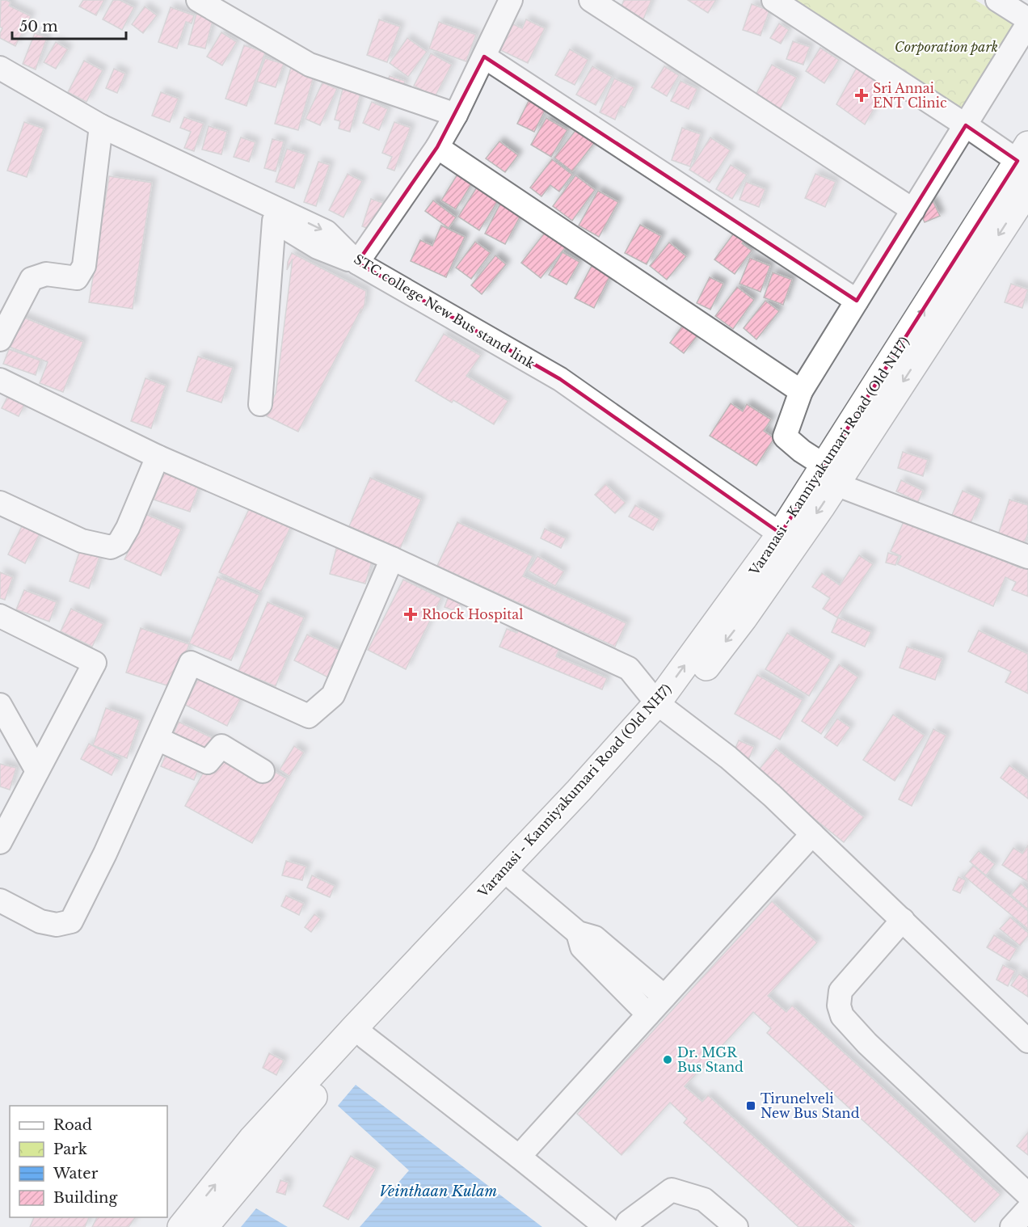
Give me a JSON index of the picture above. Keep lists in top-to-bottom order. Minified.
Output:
{"streets":{"main road":["Varanasi - Kanniyakumari Road (Old NH7)"],"street":["STC college New Bus stand link"]},"crossings":[["STC college New Bus stand link","Varanasi - Kanniyakumari Road (Old NH7)"]],"water":["Veinthaan Kulam"],"parks":["Corporation park"],"places":{"health":["Sri Annai ENT Clinic","Rhock Hospital"],"other":["Dr. MGR Bus Stand"],"transit":["Tirunelveli New Bus Stand"]},"legend":["Road","Park","Water","Building"],"scale_bar":"50 m"}
